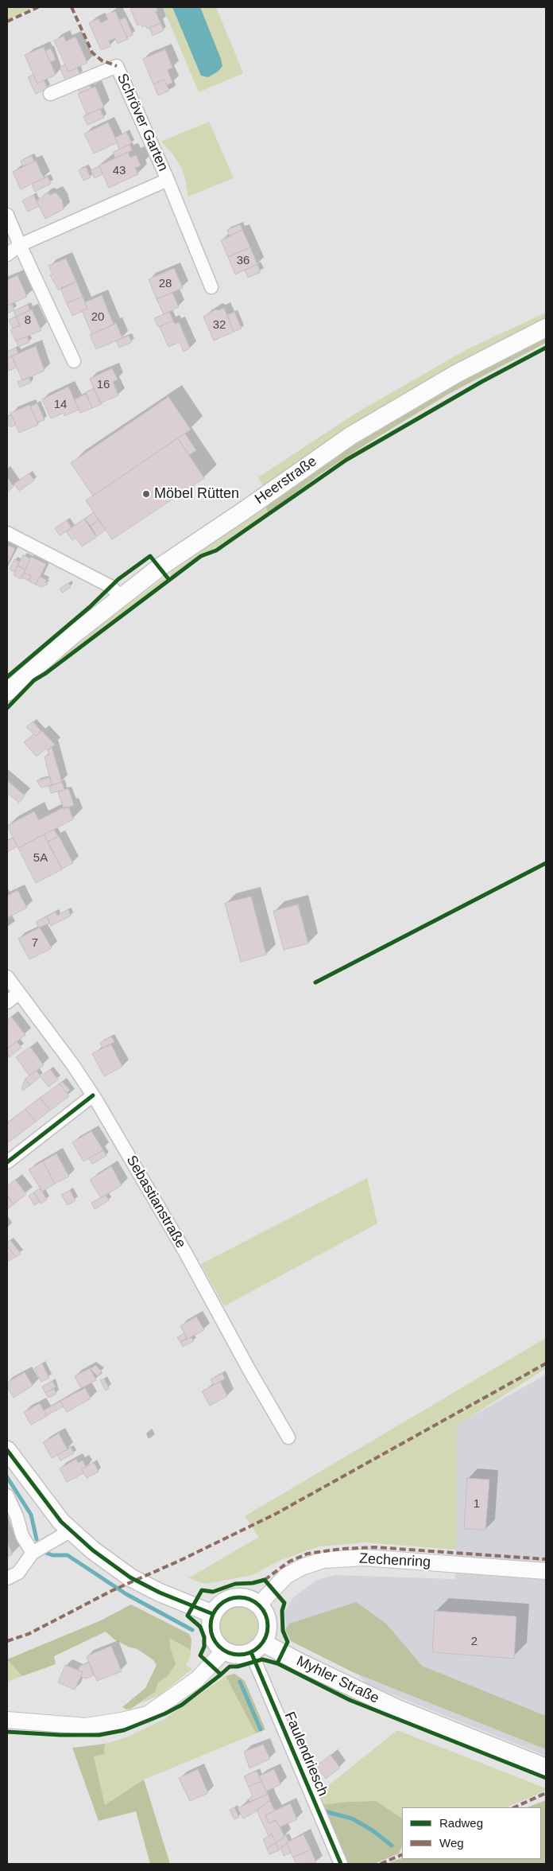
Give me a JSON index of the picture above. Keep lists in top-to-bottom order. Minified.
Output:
{"streets":{"main road":["Heerstraße","Myhler Straße"],"street":["Schröver Garten","Sebastianstraße","Zechenring","Faulendriesch"]},"crossings":[["Zechenring","Myhler Straße"],["Zechenring","Faulendriesch"],["Myhler Straße","Faulendriesch"]],"places":["Möbel Rütten"],"house_numbers":["43","36","28","20","8","32","16","14","5A","7","1","2"],"legend":["Radweg","Weg"]}
